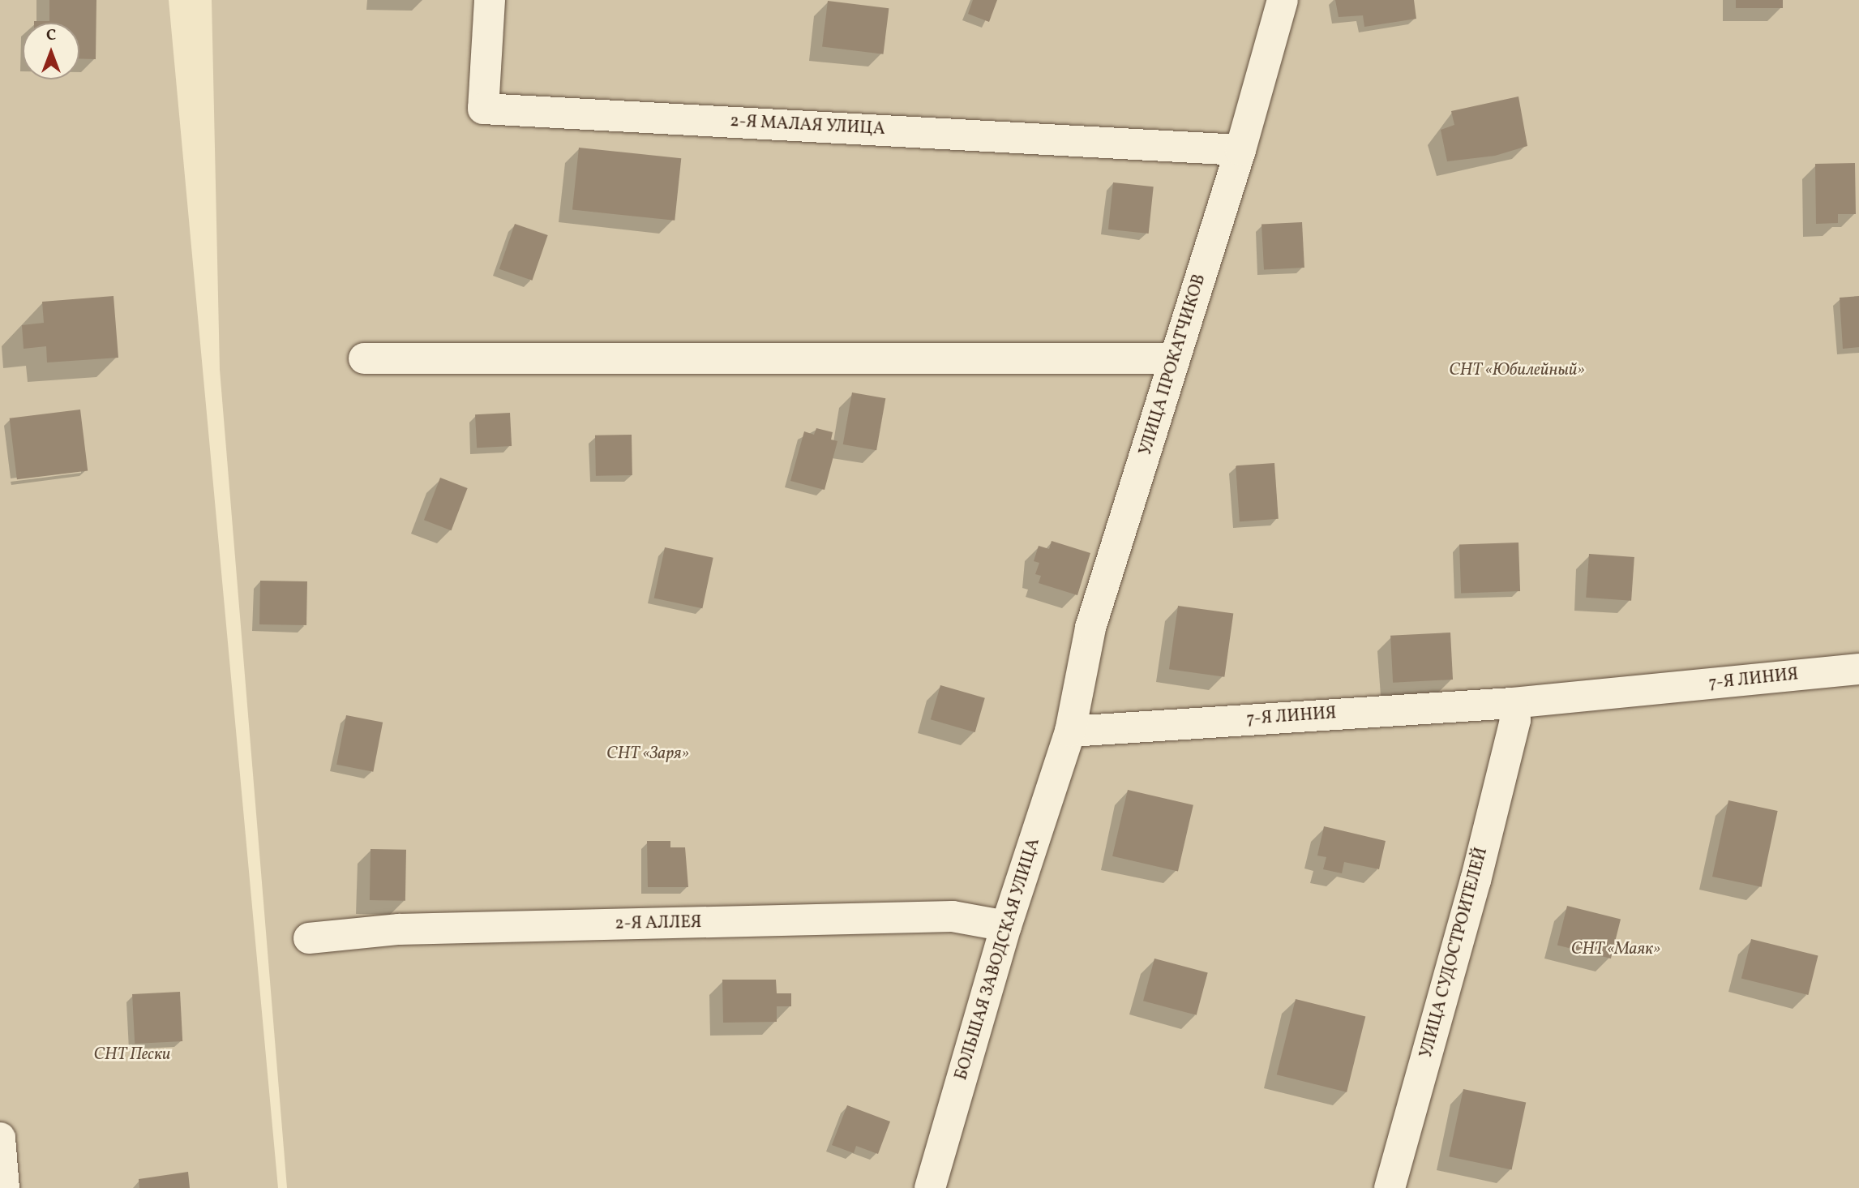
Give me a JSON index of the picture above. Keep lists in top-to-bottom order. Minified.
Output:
{"streets":{"street":["2-Я МАЛАЯ УЛИЦА","УЛИЦА ПРОКАТЧИКОВ","7-Я ЛИНИЯ","2-Я АЛЛЕЯ","УЛИЦА СУДОСТРОИТЕЛЕЙ","БОЛЬШАЯ ЗАВОДСКАЯ УЛИЦА"]},"crossings":[["2-Я МАЛАЯ УЛИЦА","УЛИЦА ПРОКАТЧИКОВ"],["УЛИЦА ПРОКАТЧИКОВ","7-Я ЛИНИЯ"],["УЛИЦА ПРОКАТЧИКОВ","БОЛЬШАЯ ЗАВОДСКАЯ УЛИЦА"],["7-Я ЛИНИЯ","УЛИЦА СУДОСТРОИТЕЛЕЙ"],["7-Я ЛИНИЯ","БОЛЬШАЯ ЗАВОДСКАЯ УЛИЦА"],["2-Я АЛЛЕЯ","БОЛЬШАЯ ЗАВОДСКАЯ УЛИЦА"]],"parks":["СНТ «Юбилейный»","СНТ «Заря»","СНТ «Маяк»","СНТ Пески"],"north":"top"}
